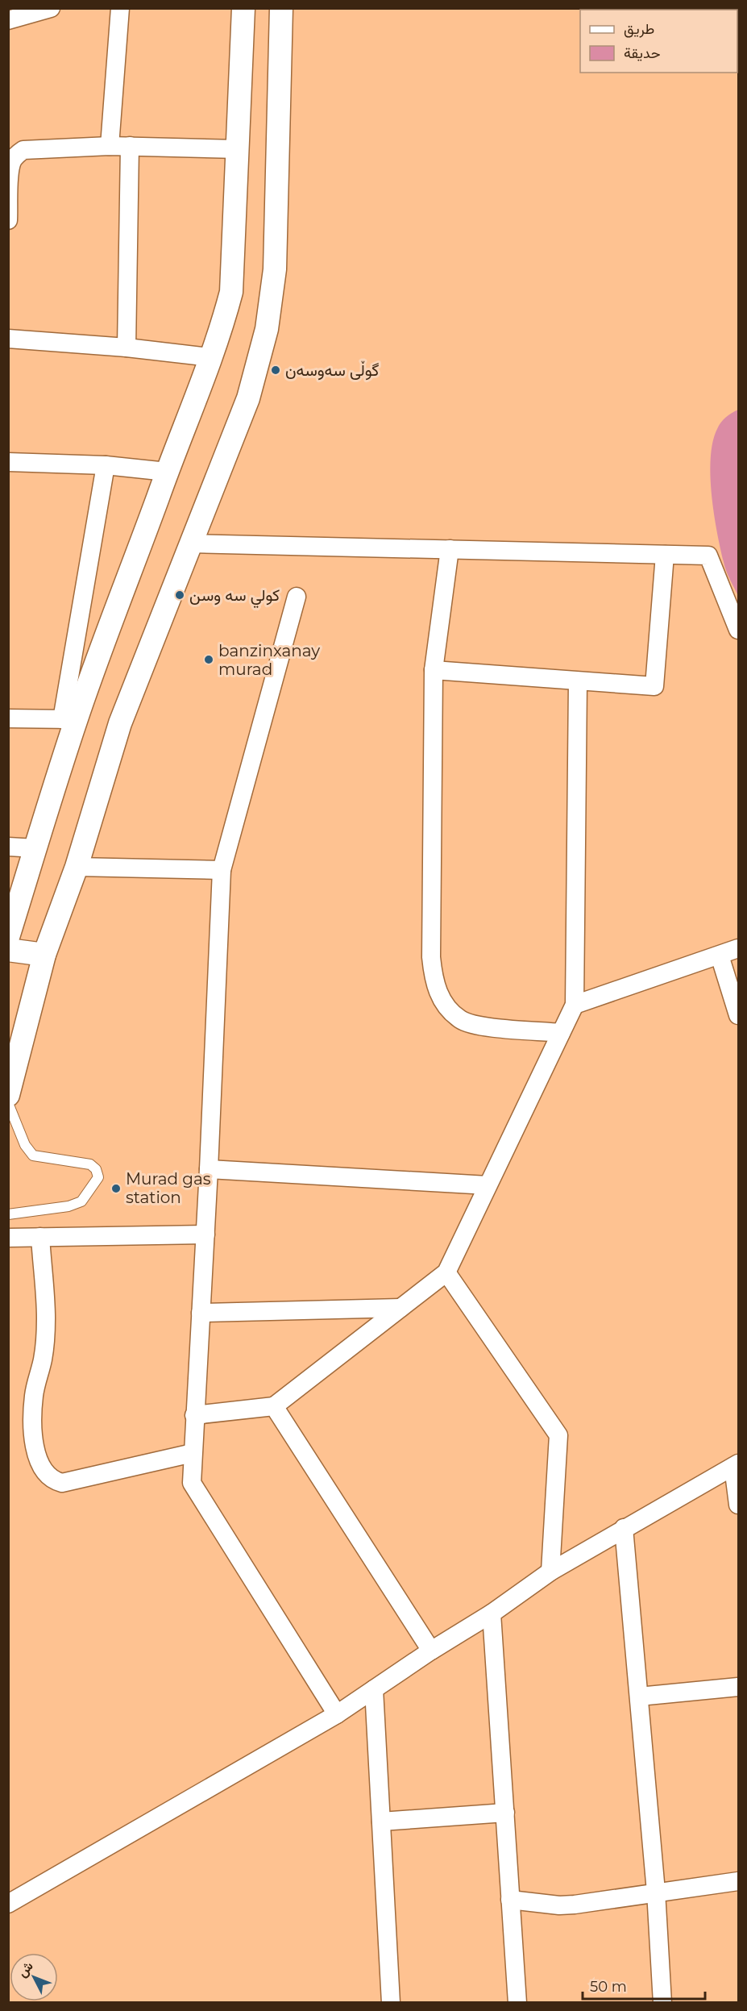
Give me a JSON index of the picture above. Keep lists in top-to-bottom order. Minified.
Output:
{"places":["گوڵی سەوسەن","كولي سه وسن","banzinxanay murad","Murad gas station"],"legend":["طريق","حديقة"],"scale_bar":"50 m","north":"top left"}
